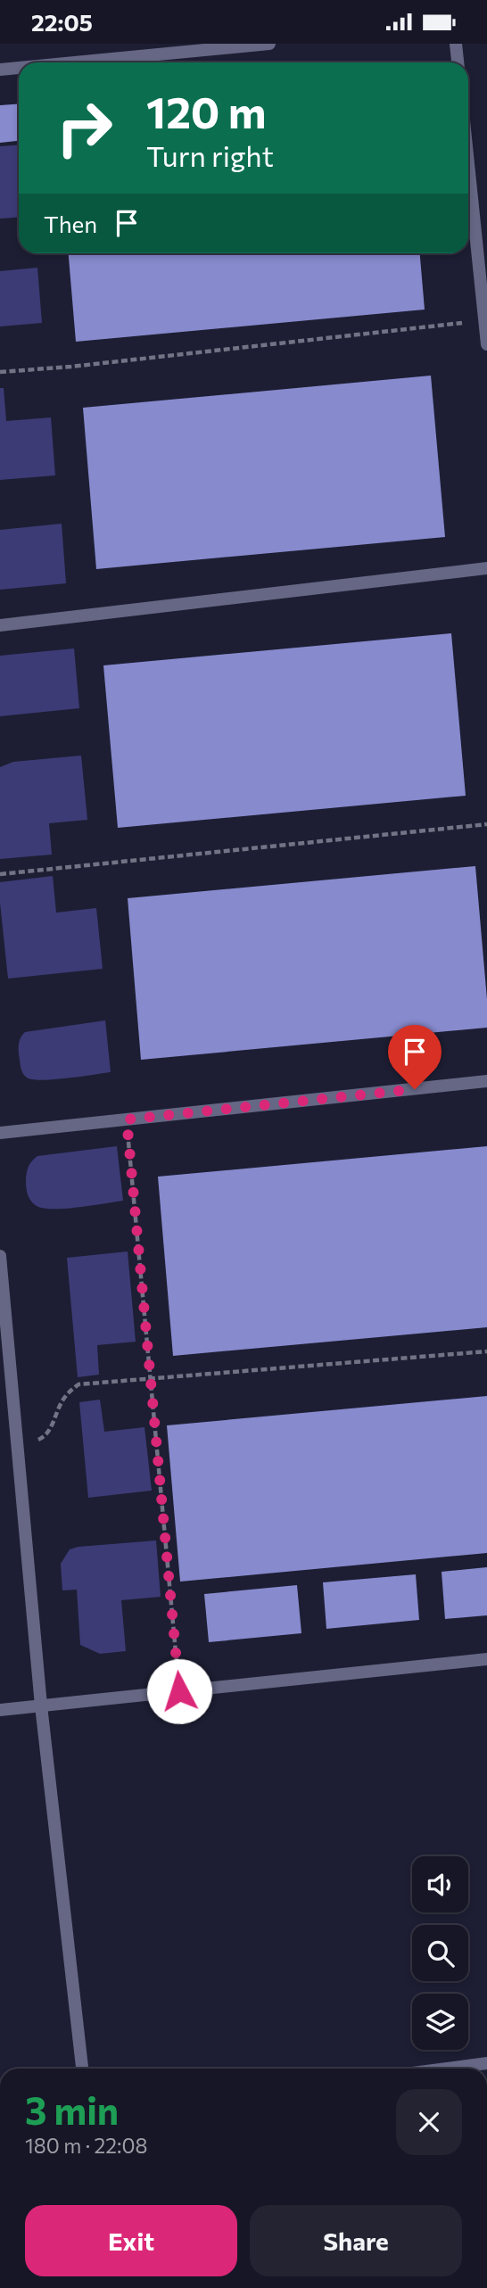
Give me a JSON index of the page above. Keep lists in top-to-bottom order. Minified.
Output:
{"page":{"status":"22:05","turn":["120 m","Turn right"],"then":"Then","heading":["3 min","180 m · 22:08"],"buttons":["Exit","Share"]}}
